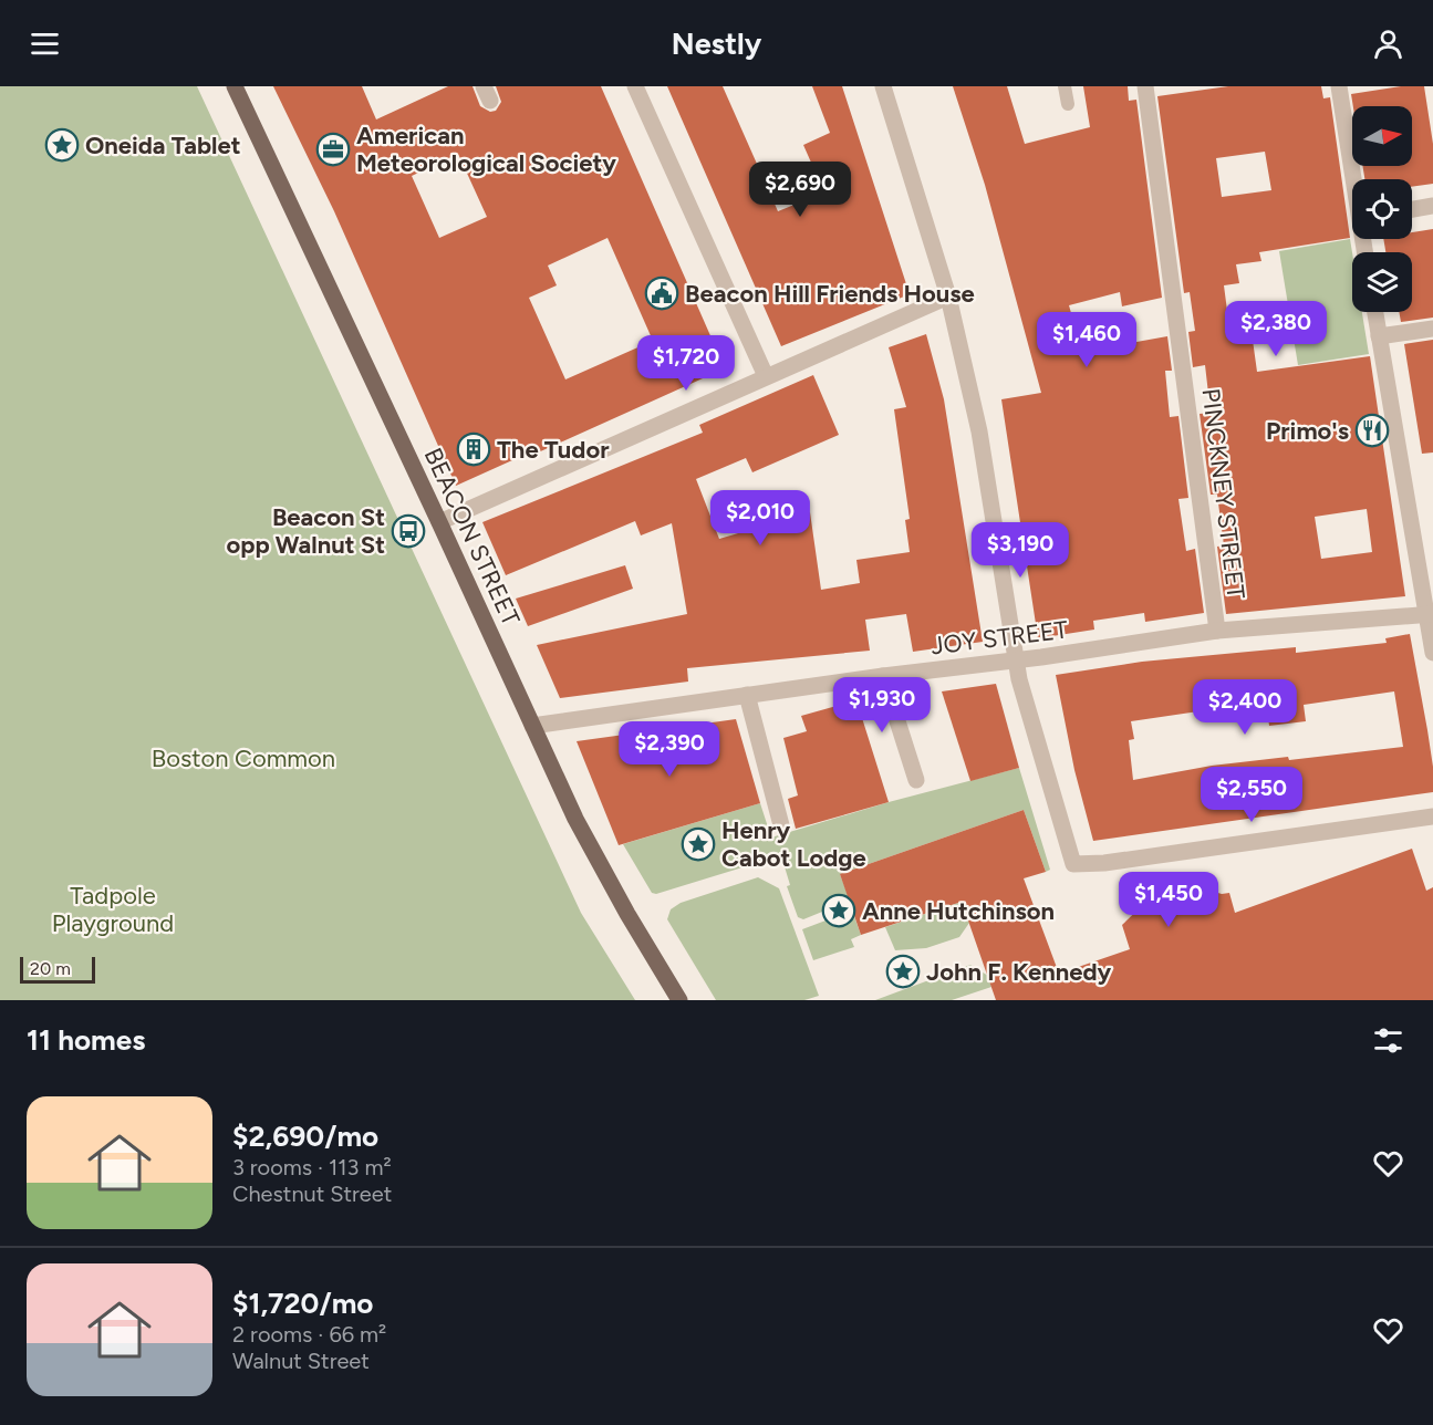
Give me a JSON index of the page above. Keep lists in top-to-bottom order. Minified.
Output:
{"streets":{"main road":["BEACON STREET"],"street":["PINCKNEY STREET","JOY STREET"]},"crossings":[["PINCKNEY STREET","JOY STREET"],["BEACON STREET","JOY STREET"]],"parks":["Boston Common","Tadpole Playground"],"places":{"place":["Oneida Tablet","Henry Cabot Lodge","Anne Hutchinson","John F. Kennedy"],"office":["American Meteorological Society"],"public building":["Beacon Hill Friends House"],"restaurant":["Primo's"],"building":["The Tudor"],"bus stop":["Beacon St opp Walnut St"]},"scale_bar":"20 m","north":"right","page":{"header":"Nestly","price":["$2,690","$2,380","$1,460","$1,720","$2,010","$3,190","$1,930","$2,400","$2,390","$2,550","$1,450"],"scale":"20 m","heading":"11 homes","list":[{"name":"$2,690/mo","note":"3 rooms · 113 m² · Chestnut Street"},{"name":"$1,720/mo","note":"2 rooms · 66 m² · Walnut Street"}]}}
